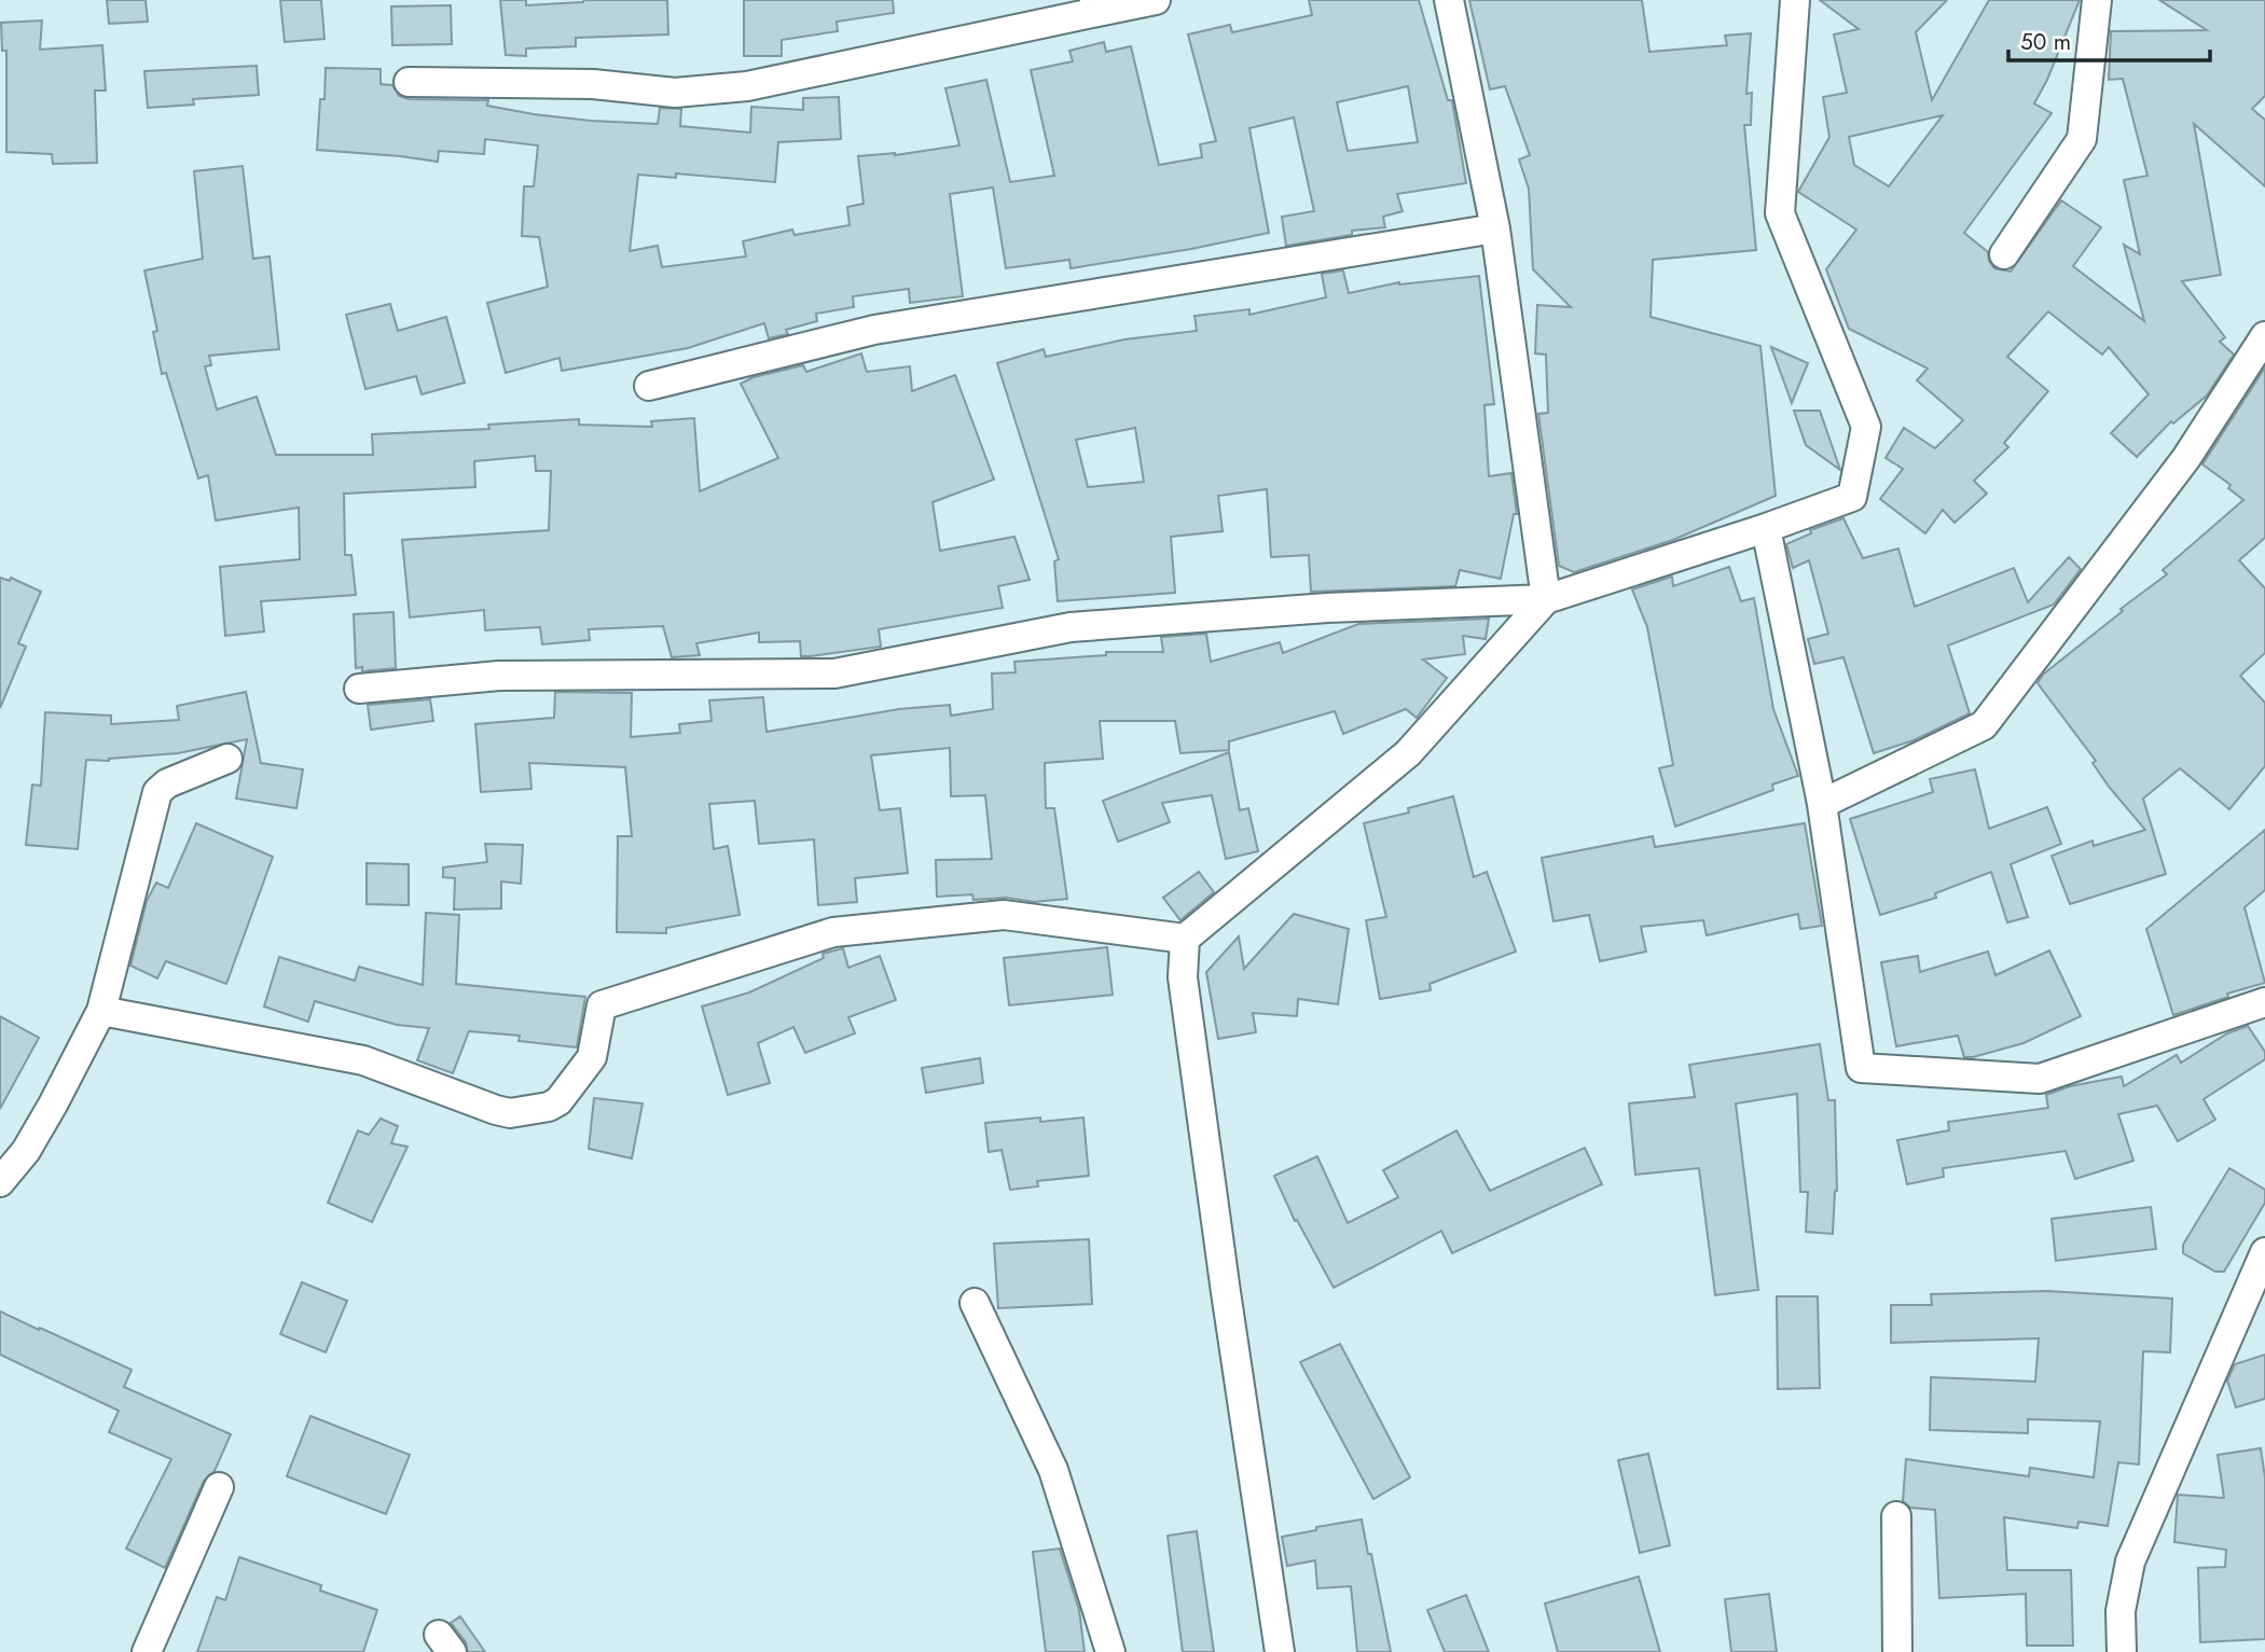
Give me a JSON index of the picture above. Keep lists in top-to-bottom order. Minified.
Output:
{"scale_bar":"50 m"}
